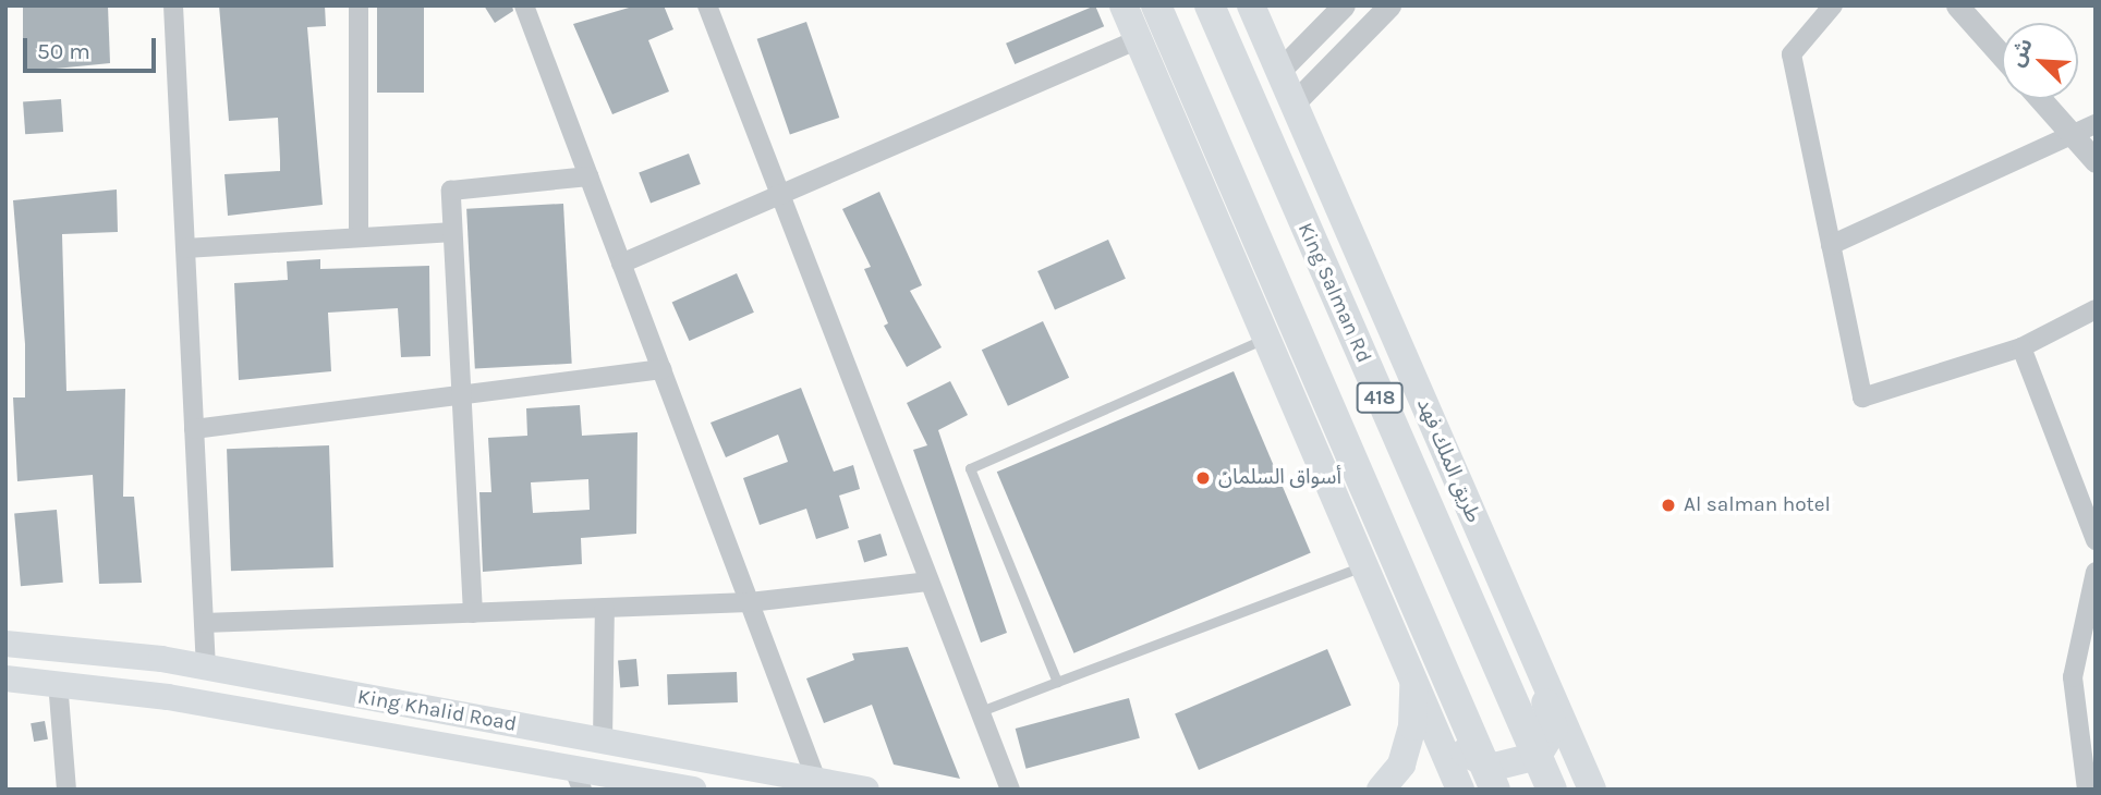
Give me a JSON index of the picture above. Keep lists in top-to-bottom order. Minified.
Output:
{"streets":{"highway":["King Salman Rd","418"],"main road":["طريق الملك فهد","King Khalid Road"]},"places":["أسواق السلمان","Al salman hotel"],"scale_bar":"50 m","north":"top left"}
